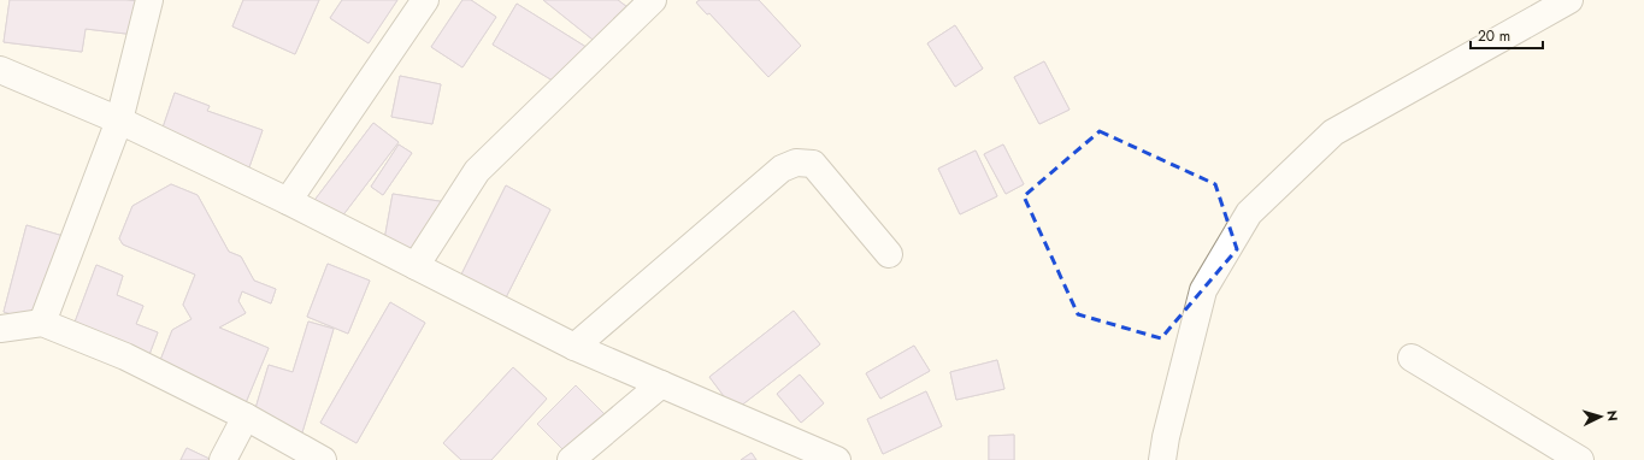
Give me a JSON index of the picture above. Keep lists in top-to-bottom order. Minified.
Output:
{"scale_bar":"20 m","north":"right"}
